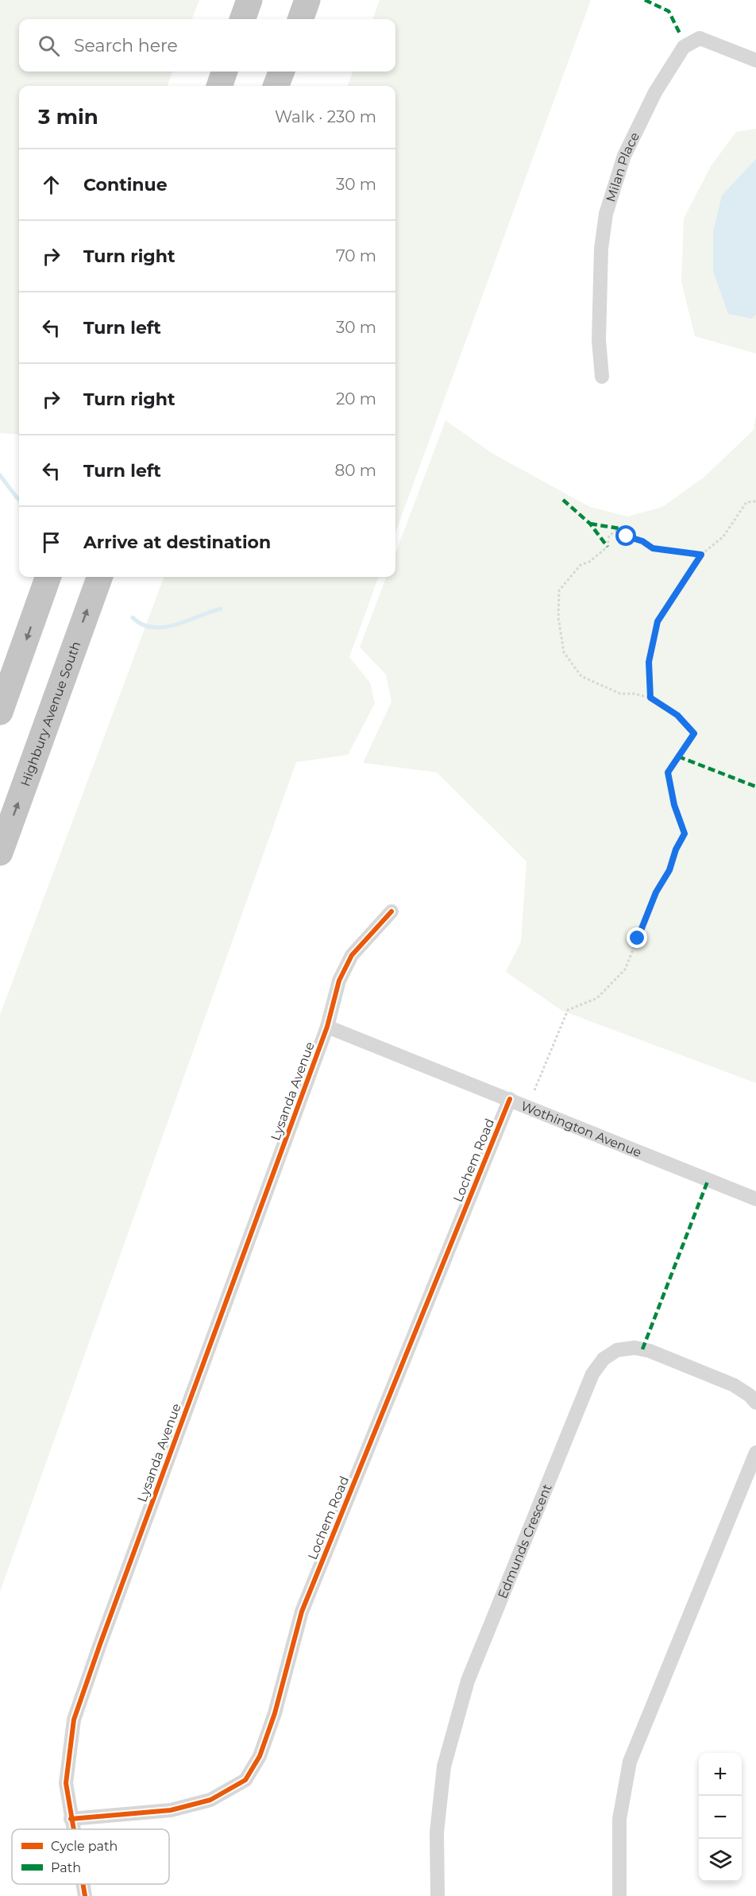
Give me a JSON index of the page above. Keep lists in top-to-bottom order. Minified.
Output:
{"streets":{"highway":["Highbury Avenue South"],"street":["Milan Place","Lysanda Avenue","Wothington Avenue","Lochem Road","Edmunds Crescent"]},"crossings":[["Lysanda Avenue","Wothington Avenue"],["Lysanda Avenue","Lochem Road"],["Wothington Avenue","Lochem Road"]],"legend":["Cycle path","Path"],"page":{"search":"Search here","heading":["3 min","Walk · 230 m"],"list":[["Continue","30 m"],["Turn right","70 m"],["Turn left","30 m"],["Turn right","20 m"],["Turn left","80 m"],"Arrive at destination"],"map_buttons":["+","−"]}}
